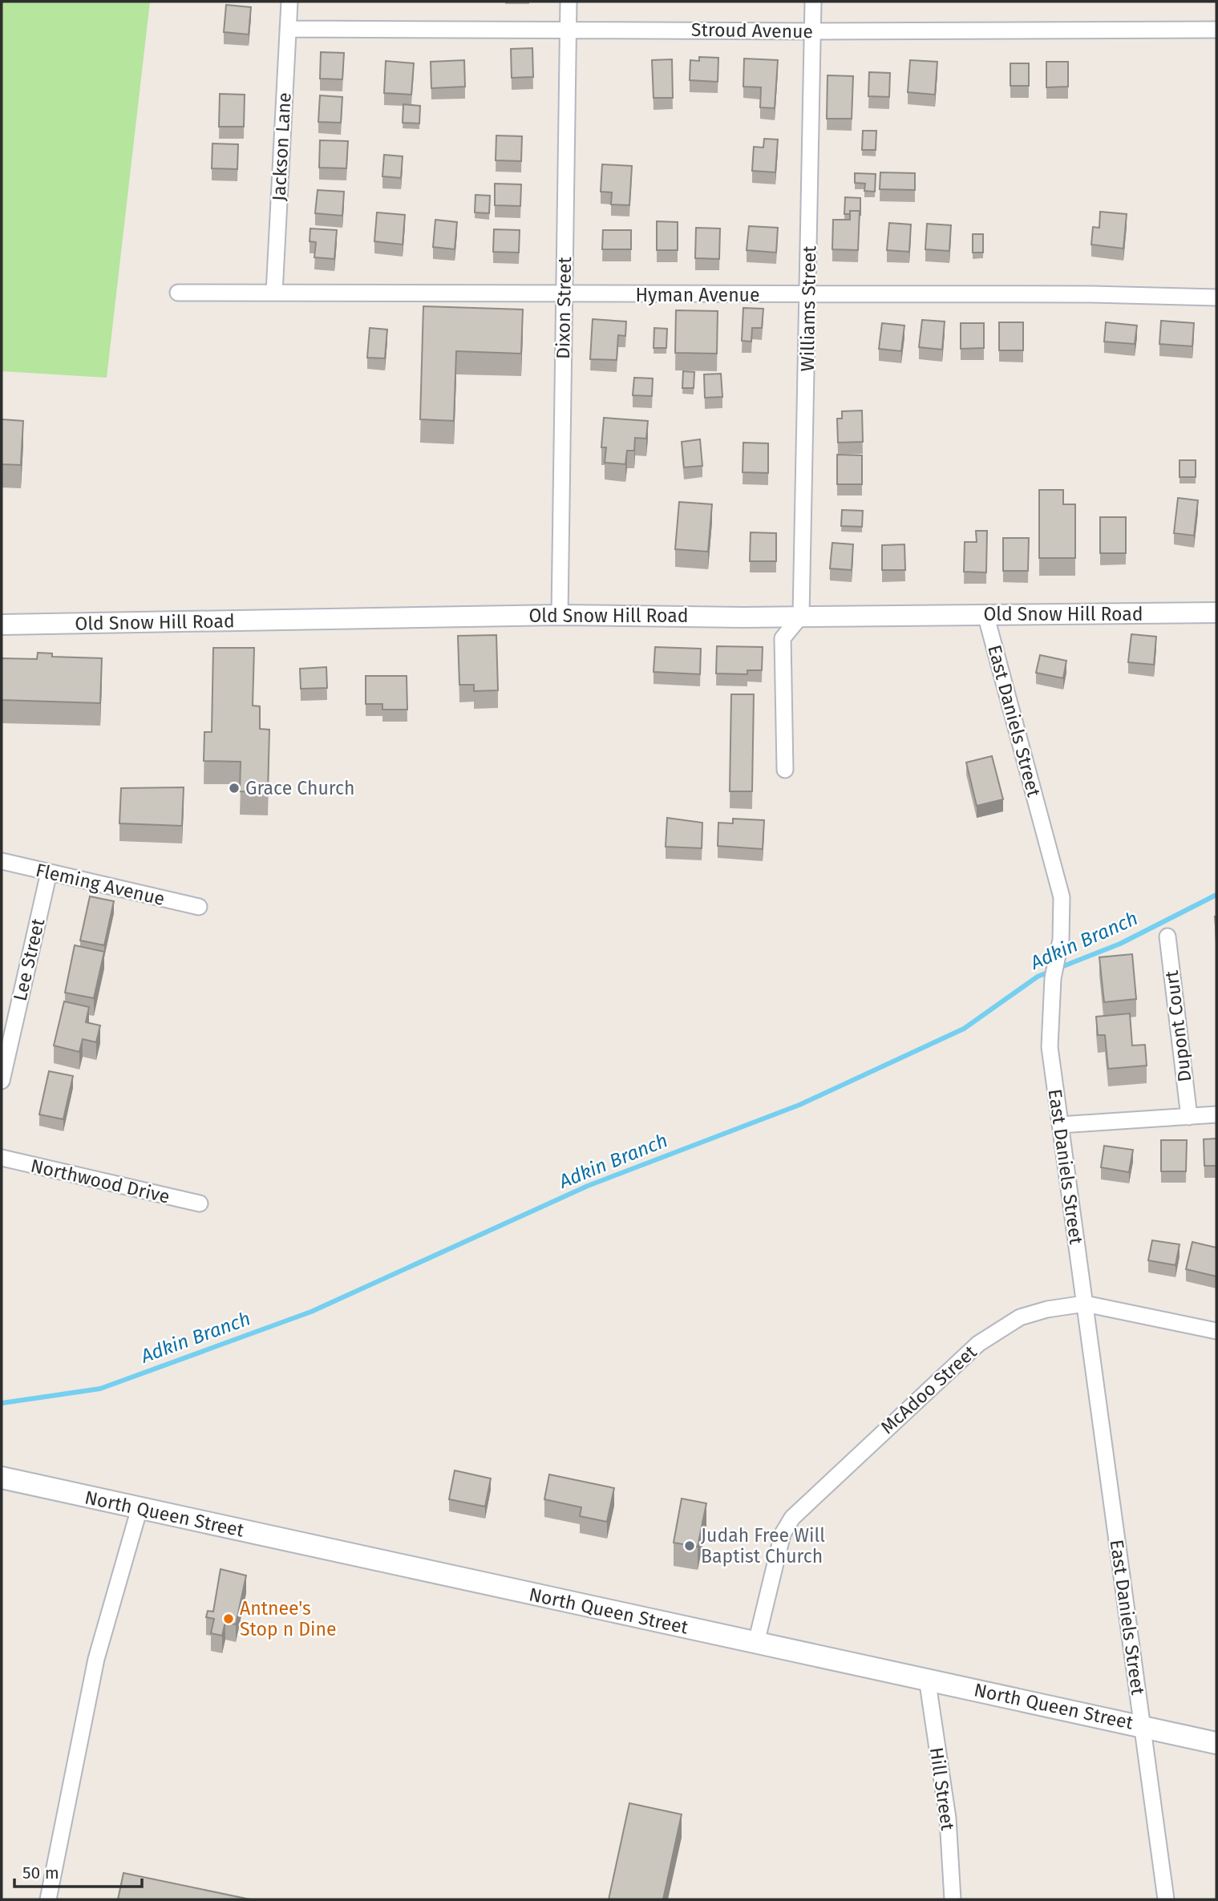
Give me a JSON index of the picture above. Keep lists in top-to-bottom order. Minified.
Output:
{"streets":{"main road":["North Queen Street"],"street":["Stroud Avenue","Jackson Lane","Hyman Avenue","Dixon Street","Williams Street","Old Snow Hill Road","East Daniels Street","Fleming Avenue","Lee Street","Dupont Court","Northwood Drive","McAdoo Street","Hill Street"]},"crossings":[["Stroud Avenue","Jackson Lane"],["Stroud Avenue","Dixon Street"],["Stroud Avenue","Williams Street"],["Jackson Lane","Hyman Avenue"],["Hyman Avenue","Dixon Street"],["Hyman Avenue","Williams Street"],["Dixon Street","Old Snow Hill Road"],["Williams Street","Old Snow Hill Road"],["Old Snow Hill Road","East Daniels Street"],["East Daniels Street","McAdoo Street"],["East Daniels Street","North Queen Street"],["Fleming Avenue","Lee Street"],["McAdoo Street","North Queen Street"],["North Queen Street","Hill Street"]],"water":["Adkin Branch"],"places":["Grace Church","Judah Free Will Baptist Church","Antnee's Stop n Dine"],"scale_bar":"50 m"}
